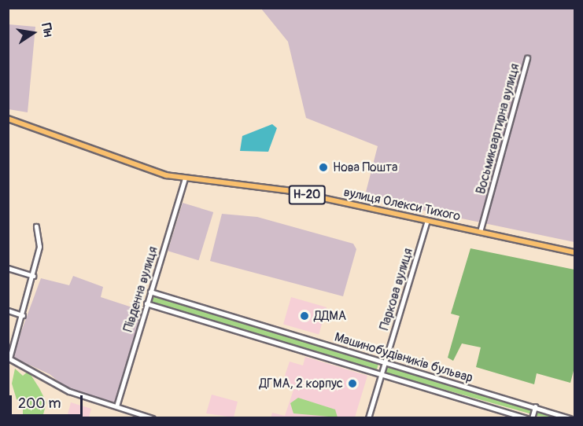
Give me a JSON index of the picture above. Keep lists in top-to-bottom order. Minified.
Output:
{"streets":{"main road":["Н-20","вулиця Олекси Тихого"],"street":["Восьмиквартирна вулиця","Південна вулиця","Паркова вулиця","Машинобудівників бульвар"]},"crossings":[["Восьмиквартирна вулиця","вулиця Олекси Тихого"],["вулиця Олекси Тихого","Південна вулиця"],["вулиця Олекси Тихого","Паркова вулиця"],["Південна вулиця","Машинобудівників бульвар"],["Паркова вулиця","Машинобудівників бульвар"]],"places":["Нова Пошта","ДДМА","ДГМА, 2 корпус"],"scale_bar":"200 m","north":"right"}
